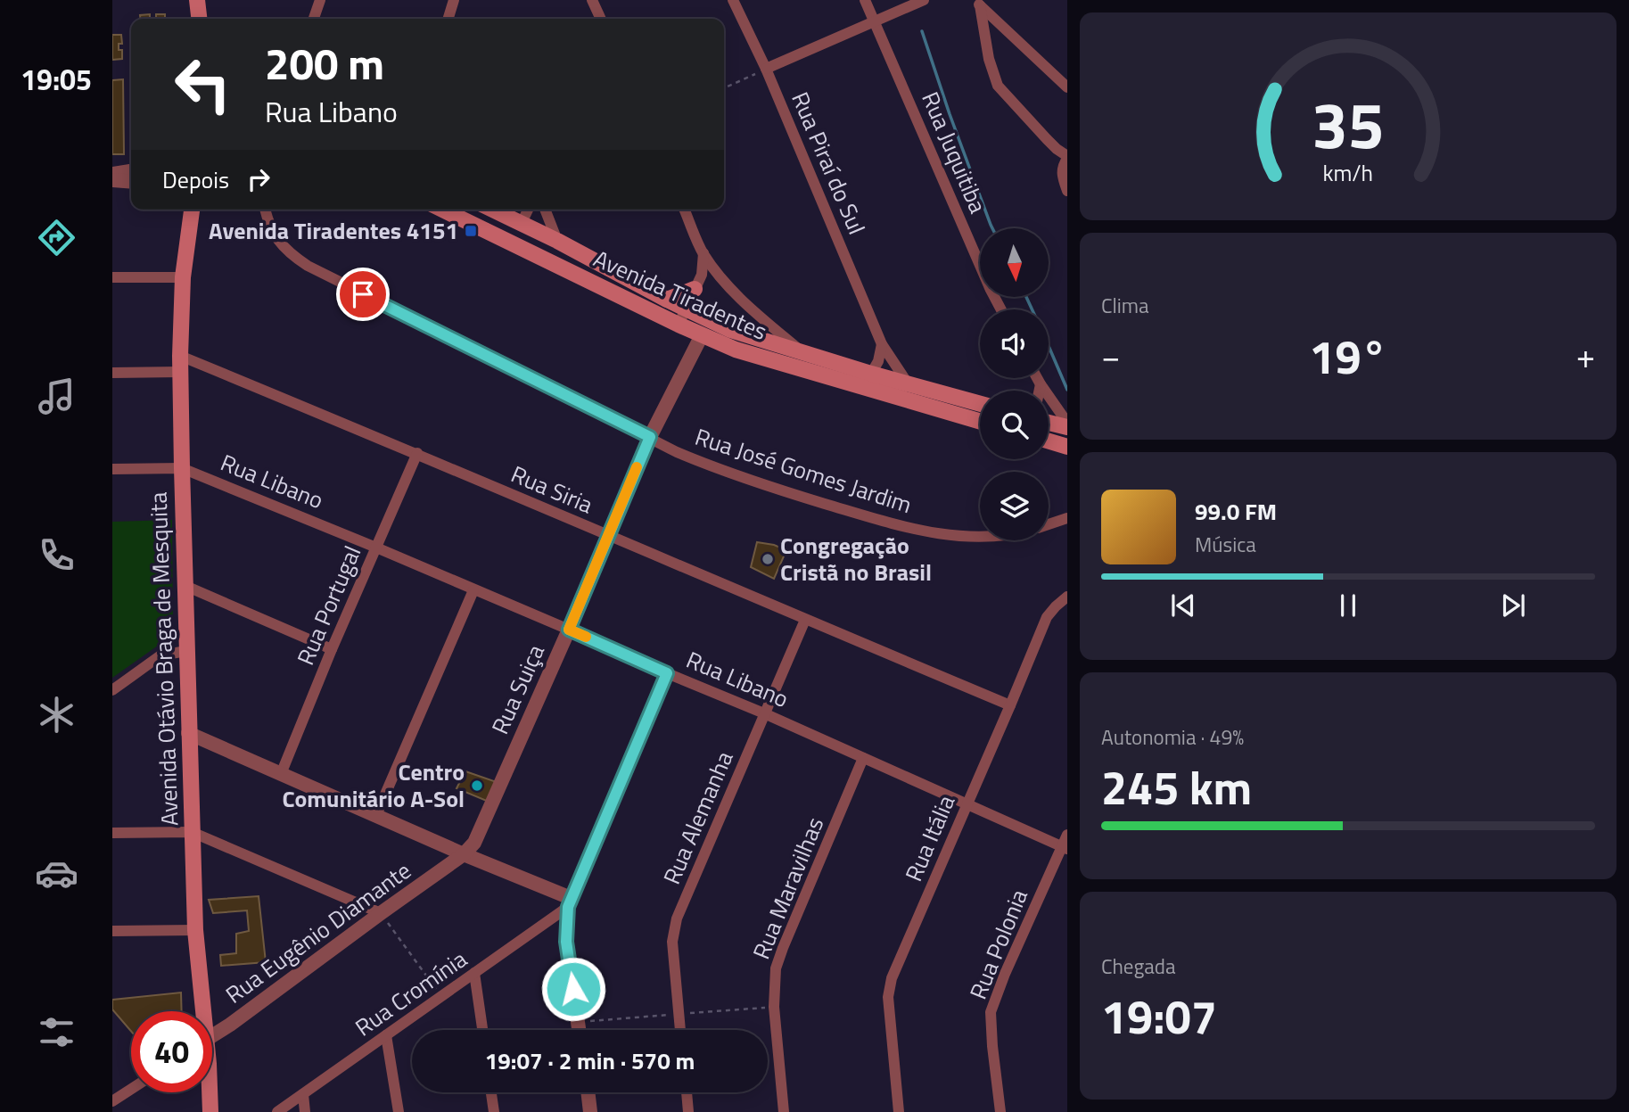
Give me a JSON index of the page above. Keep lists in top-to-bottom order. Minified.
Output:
{"streets":{"main road":["Avenida Tiradentes","Avenida Otávio Braga de Mesquita"],"street":["Rua Juquitiba","Rua Piraí do Sul","Rua José Gomes Jardim","Rua Libano","Rua Siria","Rua Portugal","Rua Suiça","Rua Alemanha","Rua Itália","Rua Maravilhas","Rua Eugênio Diamante","Rua Polonia","Rua Cromínia"]},"crossings":[["Rua Piraí do Sul","Avenida Tiradentes"],["Avenida Tiradentes","Rua Suiça"],["Rua José Gomes Jardim","Rua Suiça"],["Rua Libano","Rua Portugal"],["Rua Libano","Avenida Otávio Braga de Mesquita"],["Rua Libano","Rua Suiça"],["Rua Libano","Rua Alemanha"],["Rua Libano","Rua Itália"],["Rua Libano","Rua Maravilhas"],["Rua Libano","Rua Polonia"],["Rua Siria","Rua Portugal"],["Rua Siria","Avenida Otávio Braga de Mesquita"],["Rua Siria","Rua Suiça"],["Rua Siria","Rua Alemanha"],["Rua Siria","Rua Itália"],["Rua Suiça","Rua Eugênio Diamante"]],"places":{"transit":["Avenida Tiradentes 4151"],"other":["Congregação Cristã no Brasil","Centro Comunitário A-Sol"]},"north":"bottom","page":{"tabs":"19:05","turn":["200 m","Rua Libano"],"then":"Depois","tile":["Clima",["Autonomia · 49%","245 km"],["Chegada","19:07"]],"heat":["−","19°","+"],"song":["99.0 FM","Música"],"limit":"40","trip":"19:07 · 2 min · 570 m","gauge":["35","km/h"]}}
